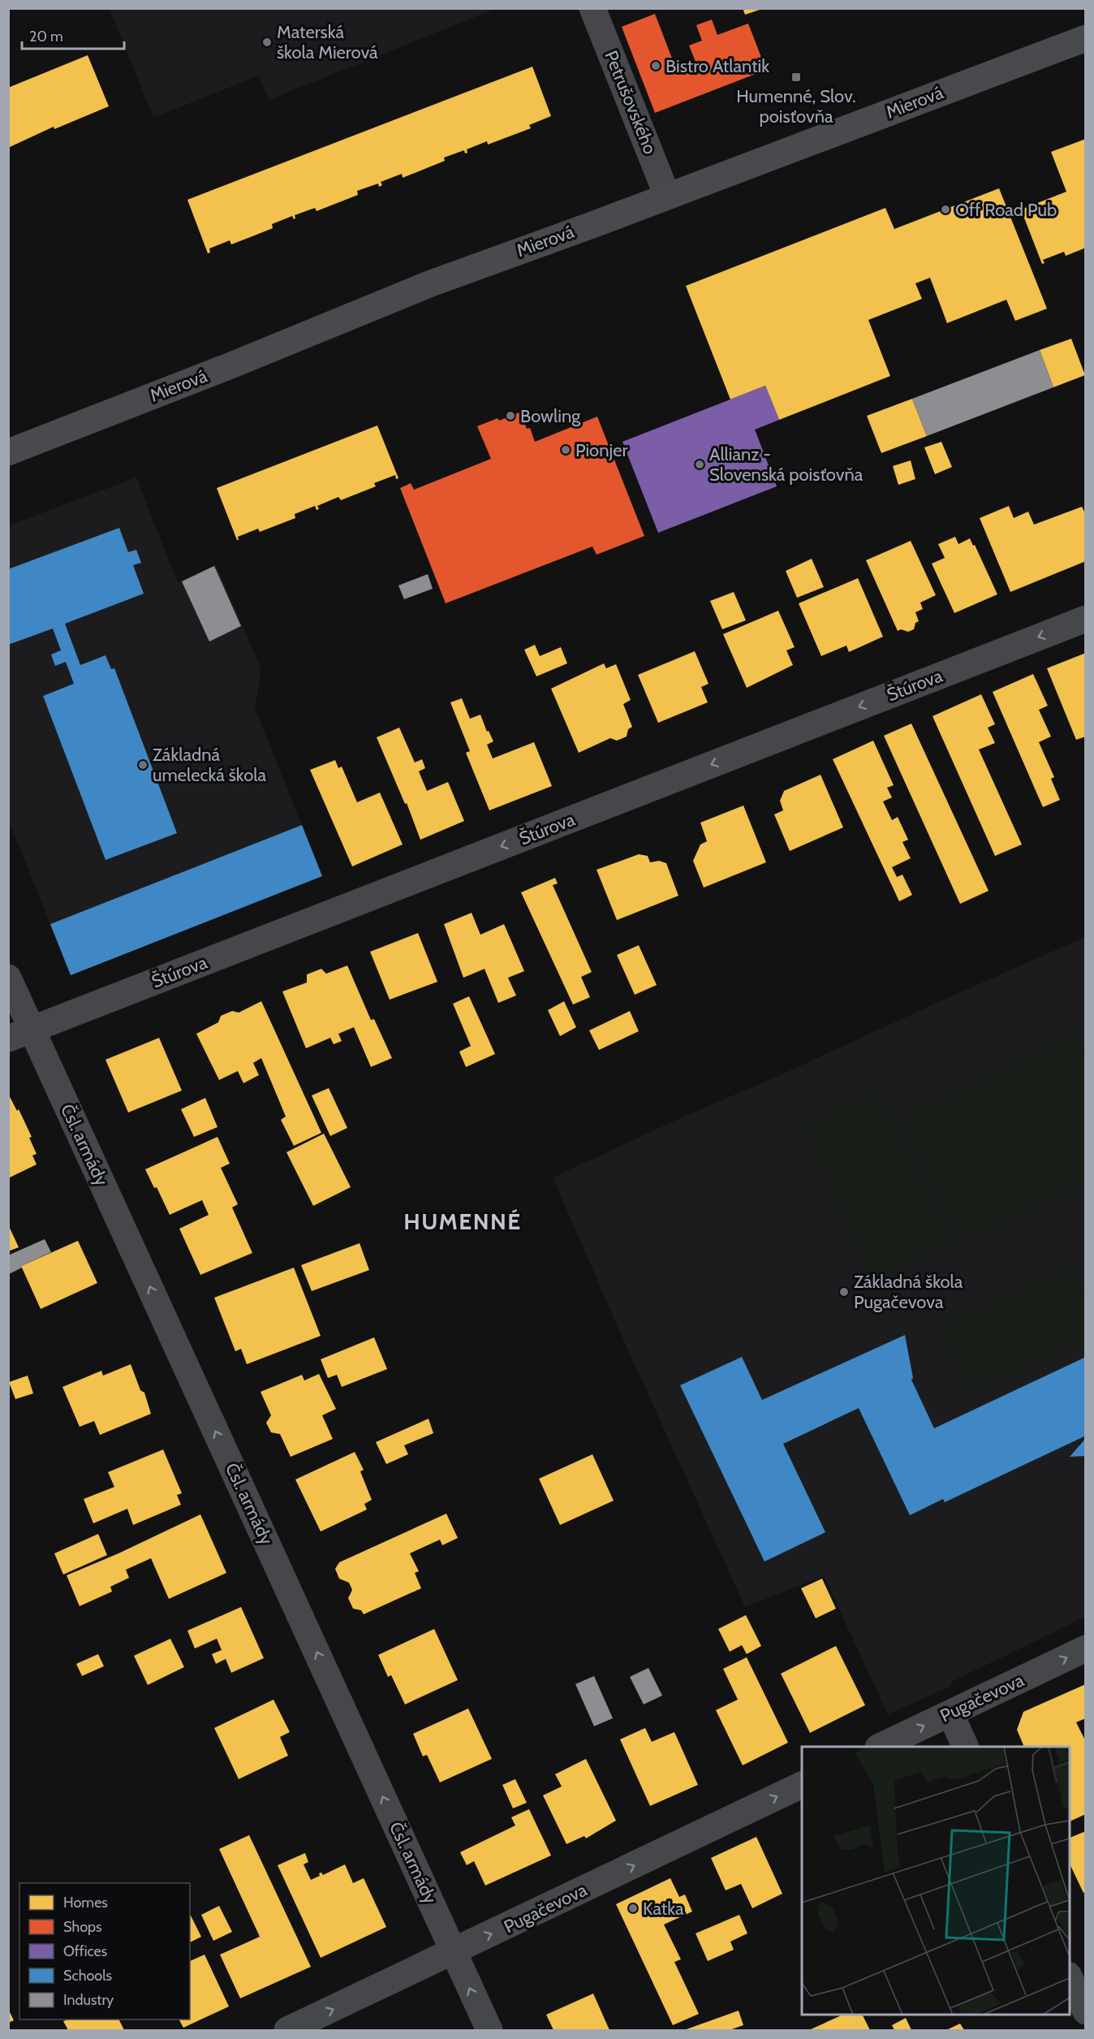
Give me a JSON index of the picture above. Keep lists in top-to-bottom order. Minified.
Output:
{"streets":{"main road":["Mierová"],"street":["Petrušovského","Štúrova","Čsl. armády","Pugačevova"]},"crossings":[["Petrušovského","Mierová"],["Štúrova","Čsl. armády"],["Čsl. armády","Pugačevova"]],"one_way":["Štúrova","Čsl. armády","Pugačevova"],"districts":["HUMENNÉ"],"places":{"other":["Materská škola Mierová","Bistro Atlantik","Off Road Pub","Bowling","Pionjer","Allianz - Slovenská poisťovňa","Základná umelecká škola","Základná škola Pugačevova","Katka"],"transit":["Humenné, Slov. poisťovňa"]},"legend":["Homes","Shops","Offices","Schools","Industry"],"scale_bar":"20 m"}
